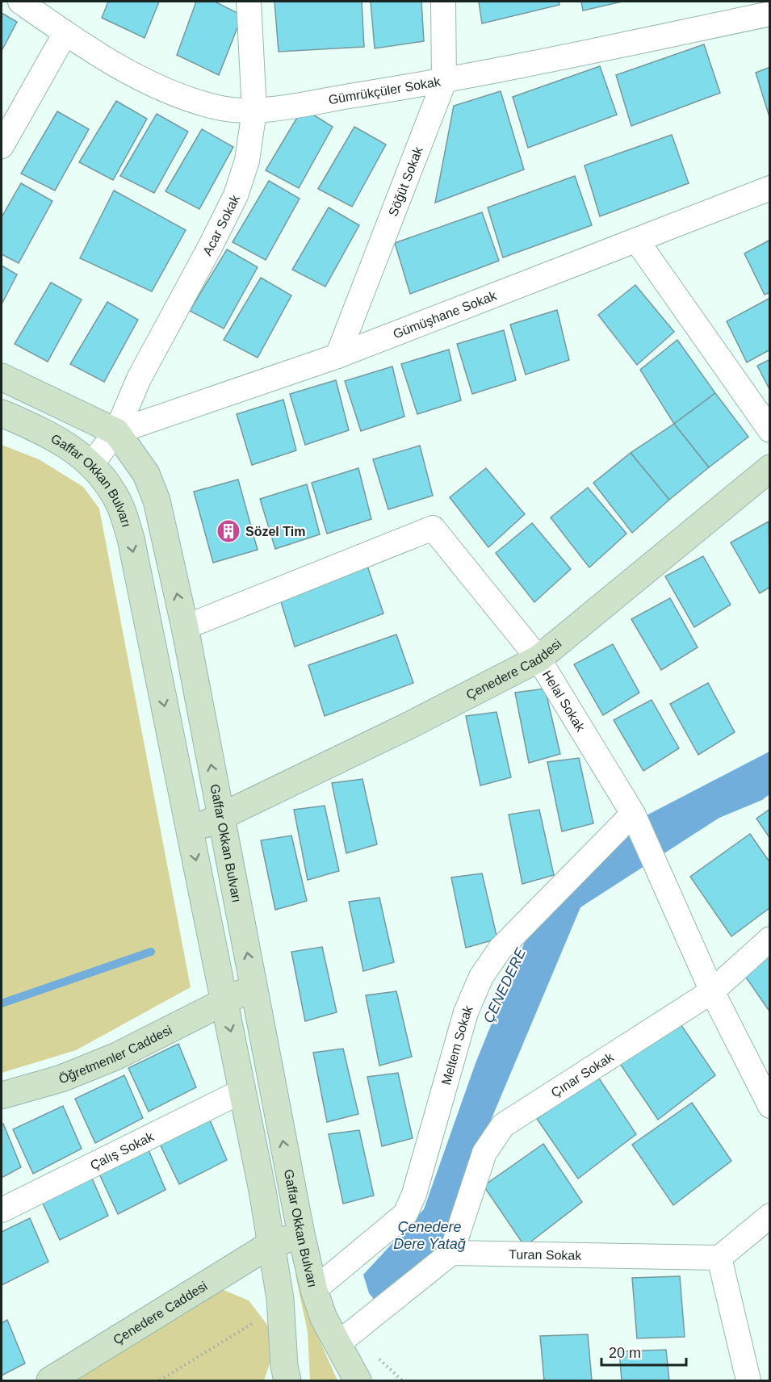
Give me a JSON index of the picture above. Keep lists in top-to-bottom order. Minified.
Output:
{"streets":{"main road":["Gaffar Okkan Bulvarı","Çenedere Caddesi","Öğretmenler Caddesi"],"street":["Gümrükçüler Sokak","Söğüt Sokak","Acar Sokak","Gümüşhane Sokak","Helal Sokak","Meltem Sokak","Çınar Sokak","Çalış Sokak","Turan Sokak"]},"crossings":[["Gümrükçüler Sokak","Söğüt Sokak"],["Gümrükçüler Sokak","Acar Sokak"],["Söğüt Sokak","Gümüşhane Sokak"],["Acar Sokak","Gümüşhane Sokak"],["Acar Sokak","Gaffar Okkan Bulvarı"],["Gümüşhane Sokak","Gaffar Okkan Bulvarı"],["Gaffar Okkan Bulvarı","Çenedere Caddesi"],["Gaffar Okkan Bulvarı","Helal Sokak"],["Gaffar Okkan Bulvarı","Meltem Sokak"],["Gaffar Okkan Bulvarı","Öğretmenler Caddesi"],["Gaffar Okkan Bulvarı","Çalış Sokak"],["Çenedere Caddesi","Helal Sokak"],["Helal Sokak","Meltem Sokak"],["Helal Sokak","Çınar Sokak"],["Çınar Sokak","Turan Sokak"]],"water":["ÇENEDERE","Çenedere Dere Yatağ"],"places":{"building":["Sözel Tim"]},"scale_bar":"20 m"}
